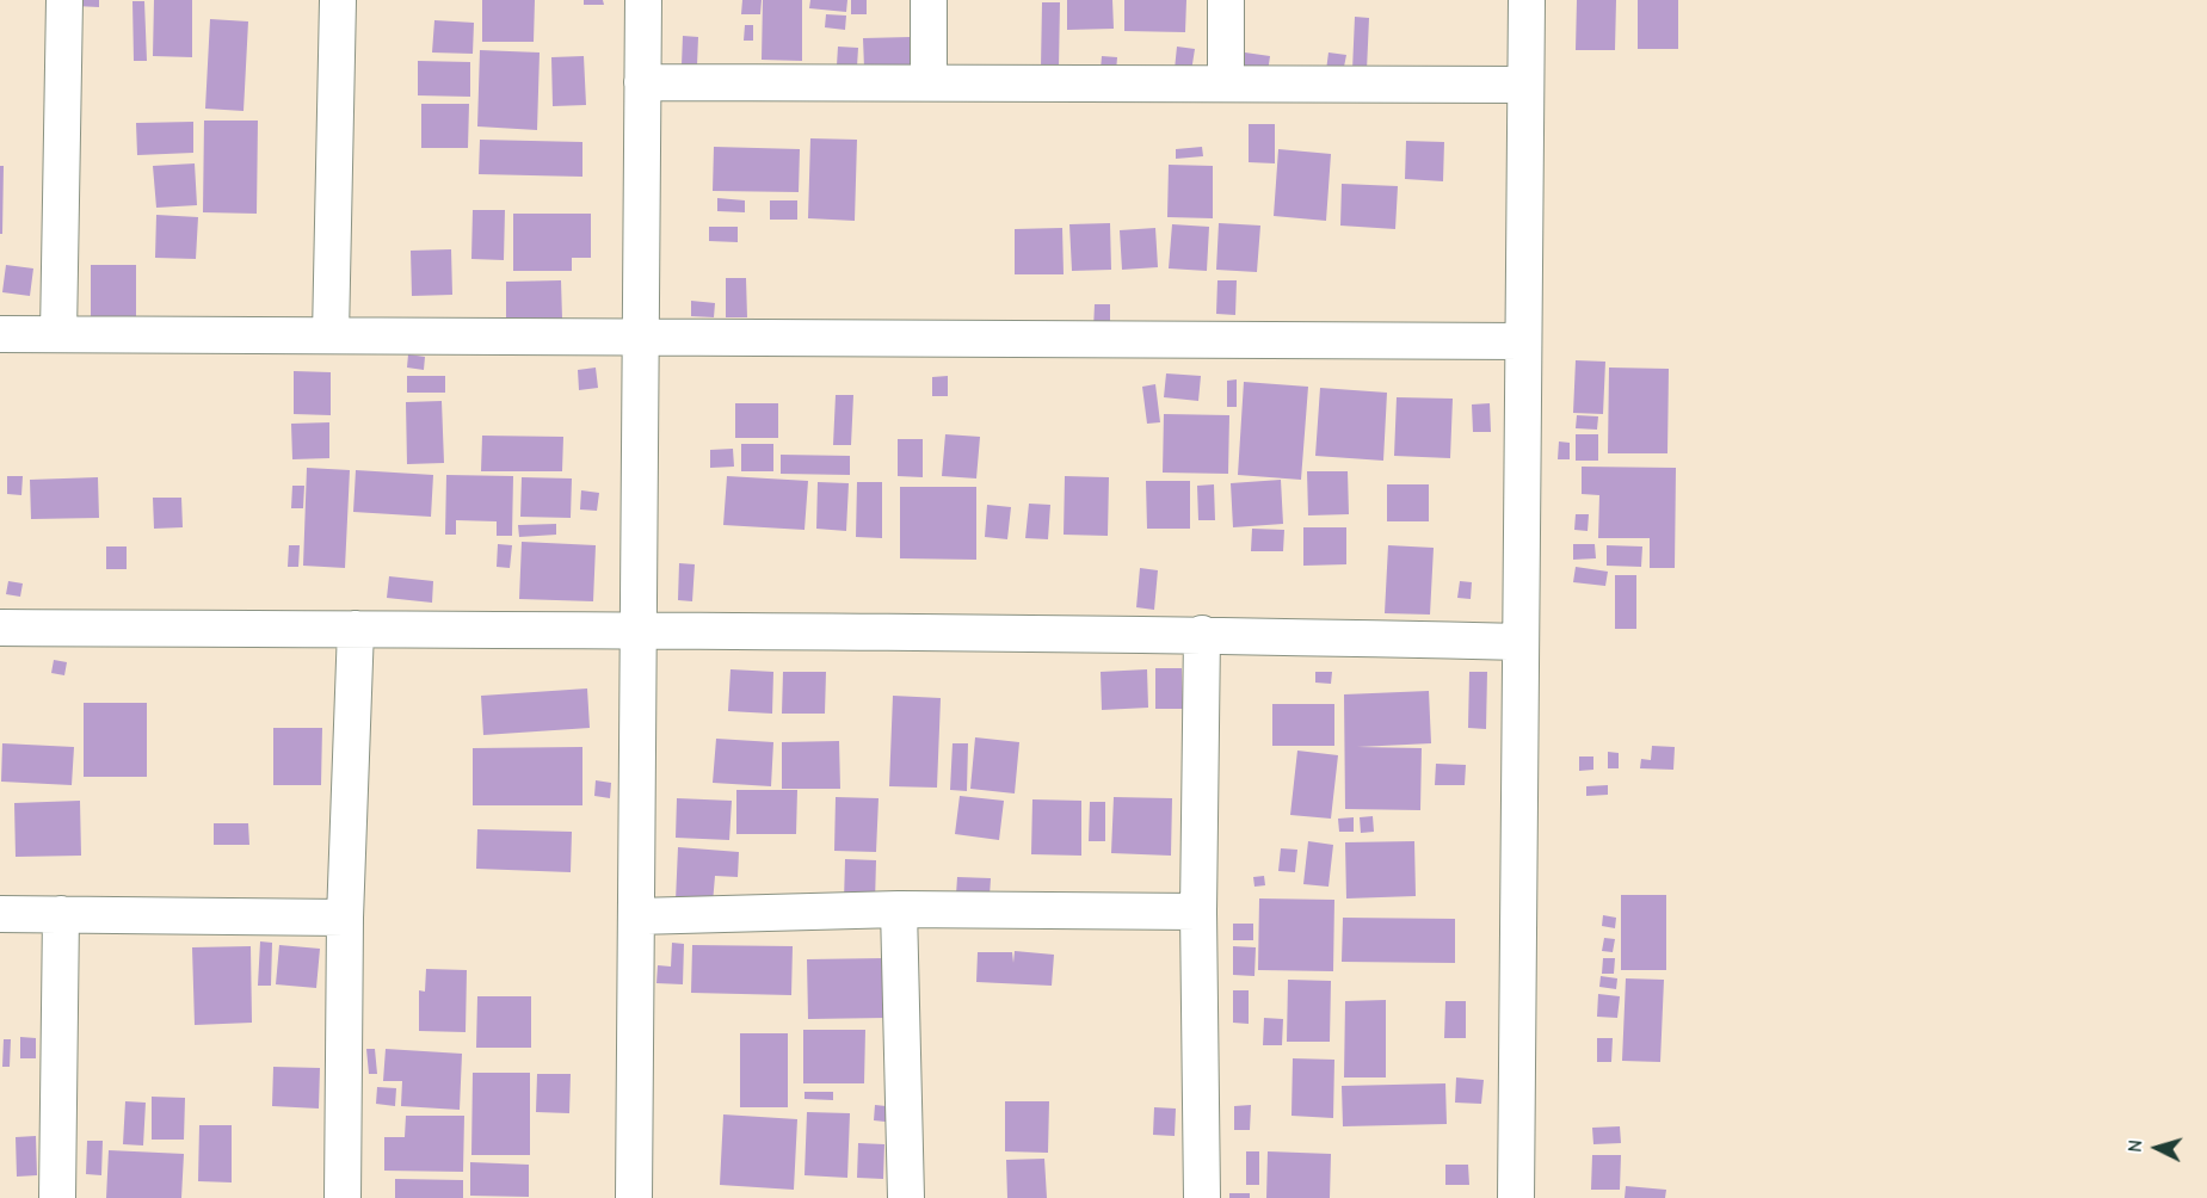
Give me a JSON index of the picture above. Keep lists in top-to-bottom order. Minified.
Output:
{"north":"left"}
